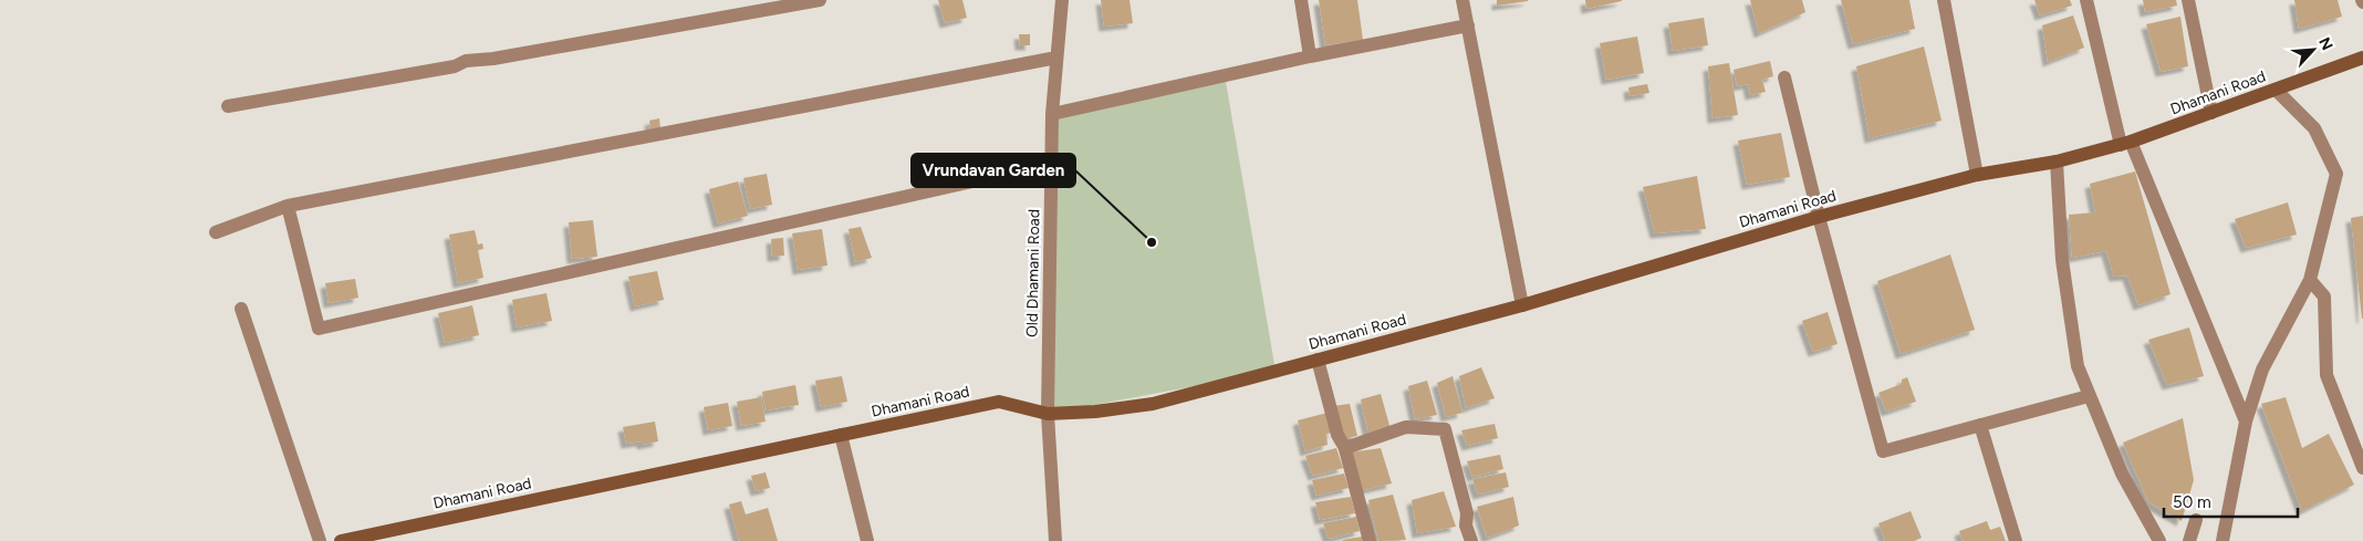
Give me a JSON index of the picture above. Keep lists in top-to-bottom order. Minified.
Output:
{"streets":{"main road":["Dhamani Road"],"street":["Old Dhamani Road"]},"crossings":[["Dhamani Road","Old Dhamani Road"]],"places":["Vrundavan Garden"],"scale_bar":"50 m","north":"top right"}
